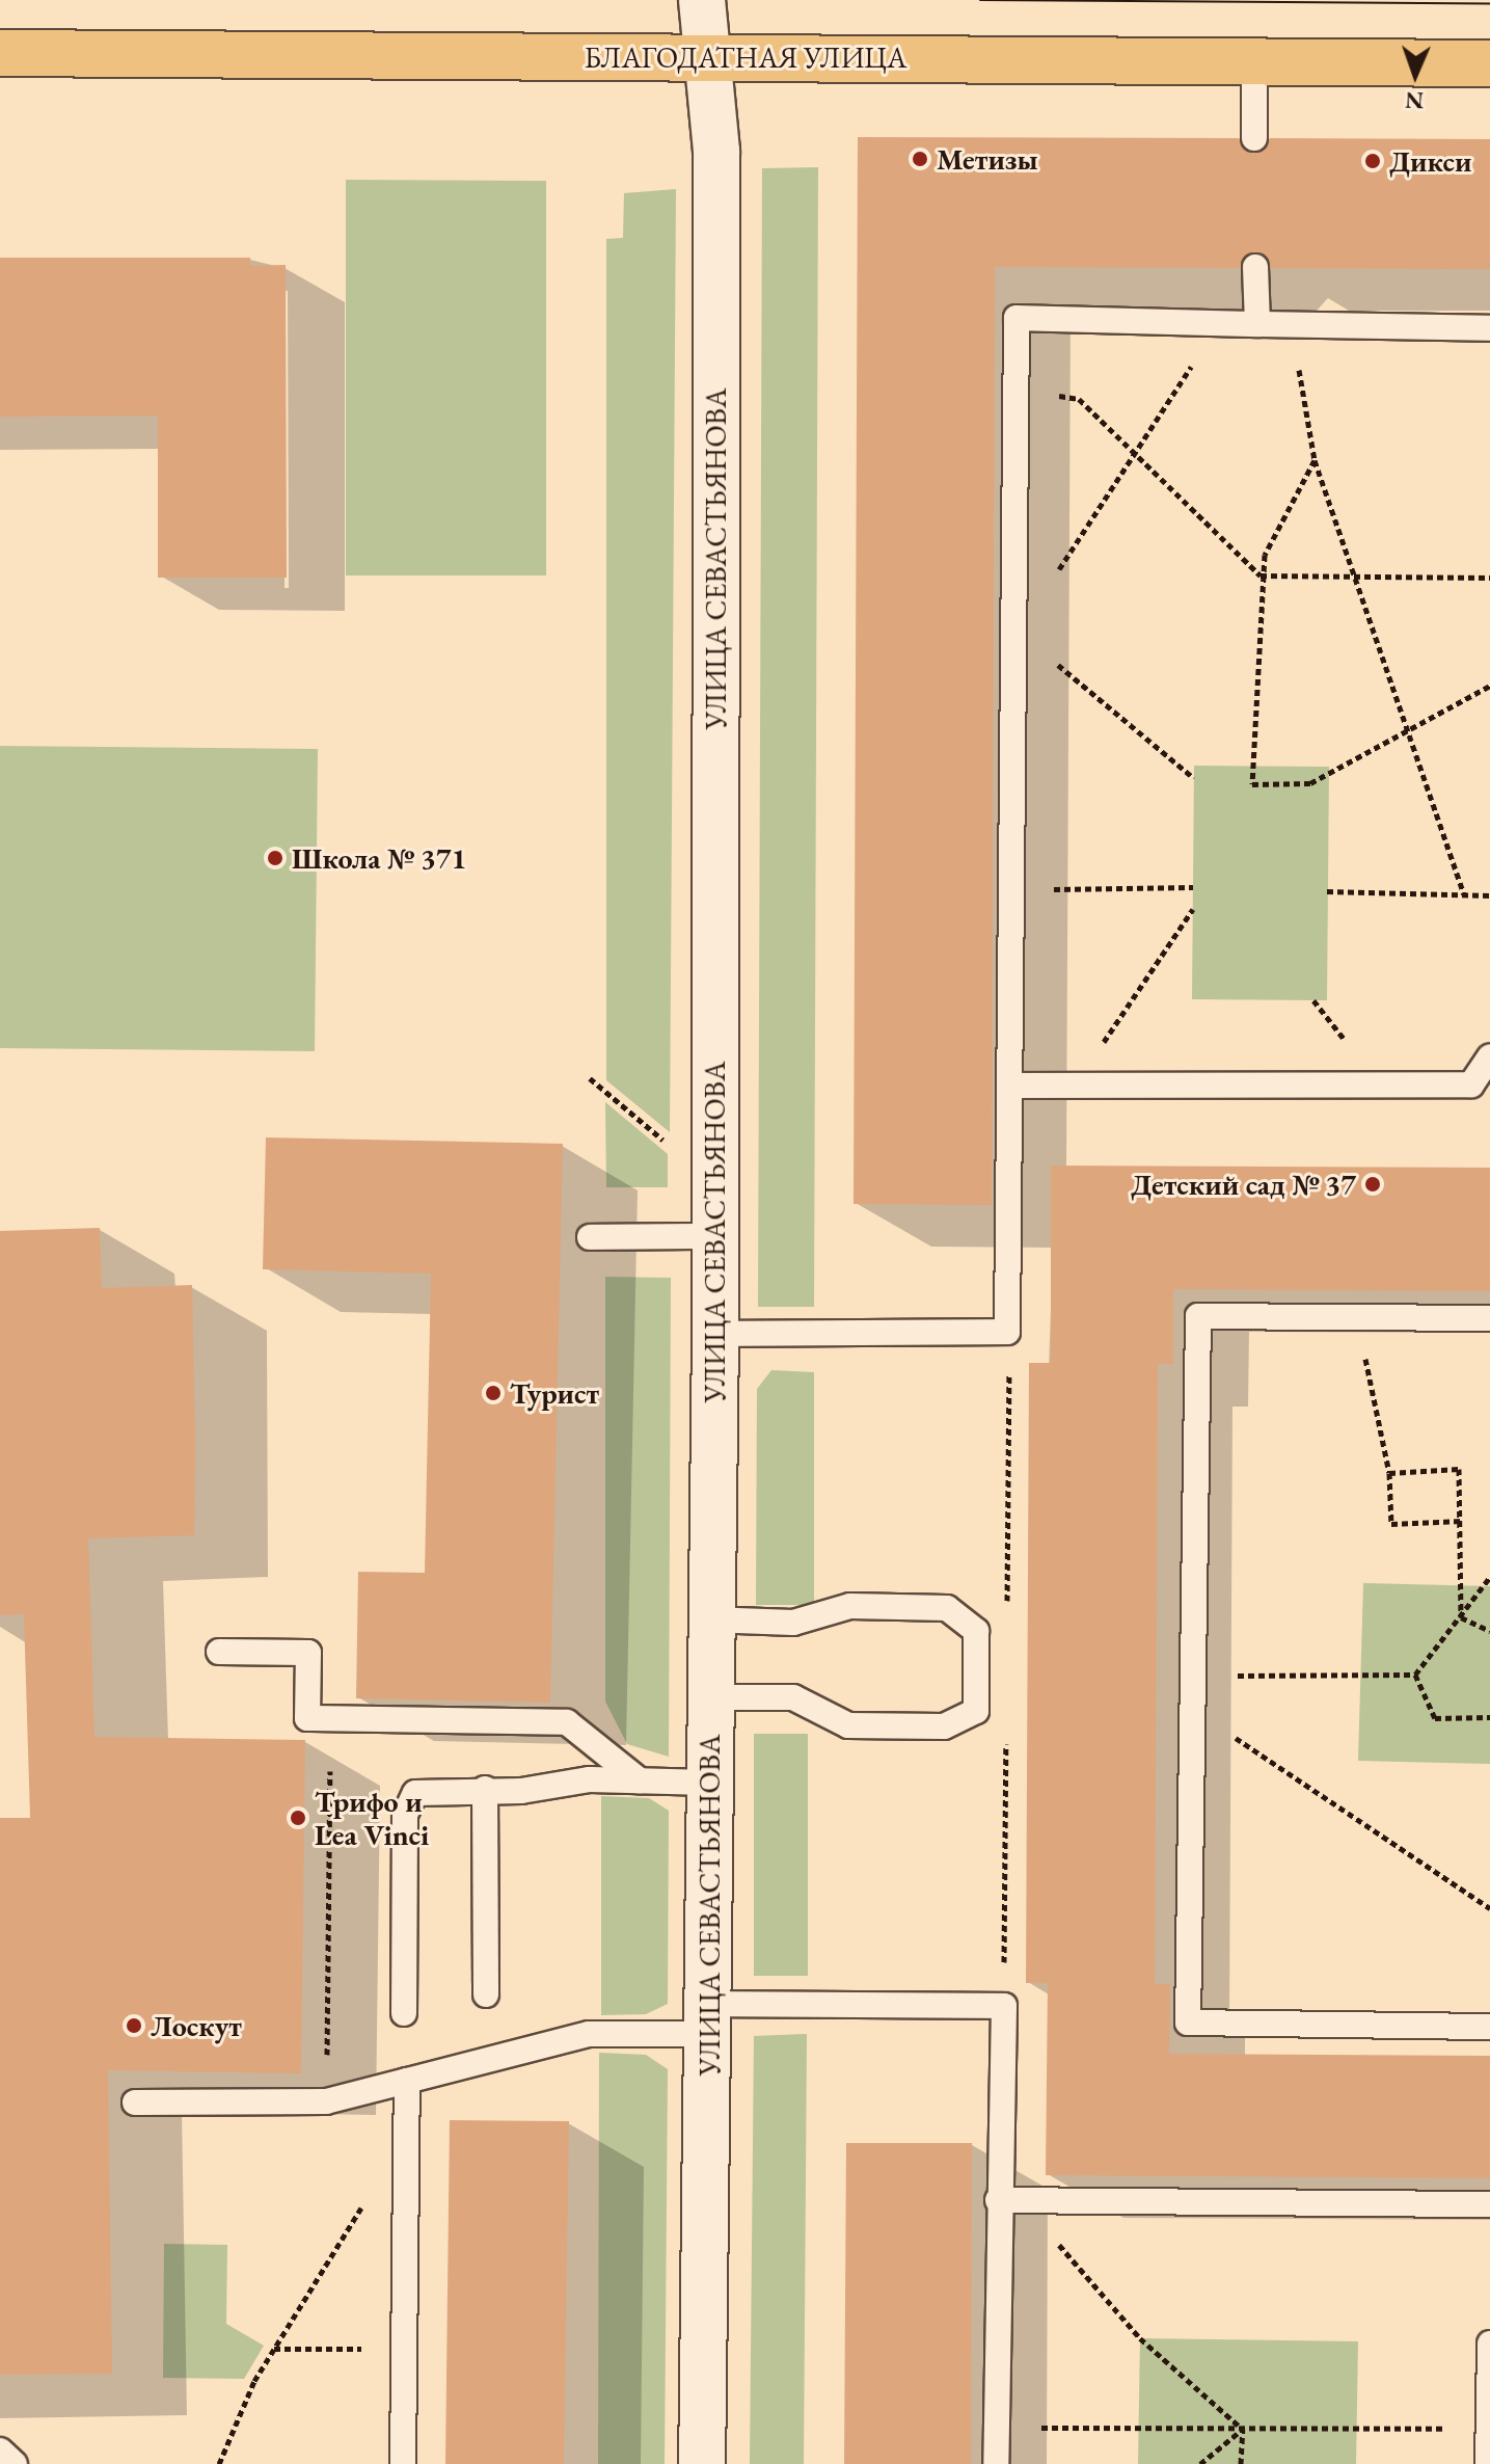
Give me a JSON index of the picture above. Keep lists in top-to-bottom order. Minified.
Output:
{"streets":{"main road":["БЛАГОДАТНАЯ УЛИЦА"],"street":["УЛИЦА СЕВАСТЬЯНОВА"]},"crossings":[["БЛАГОДАТНАЯ УЛИЦА","УЛИЦА СЕВАСТЬЯНОВА"]],"places":["Метизы","Дикси","Школа № 371","Детский сад № 37","Турист","Трифо и Lea Vinci","Лоскут"],"north":"bottom"}
